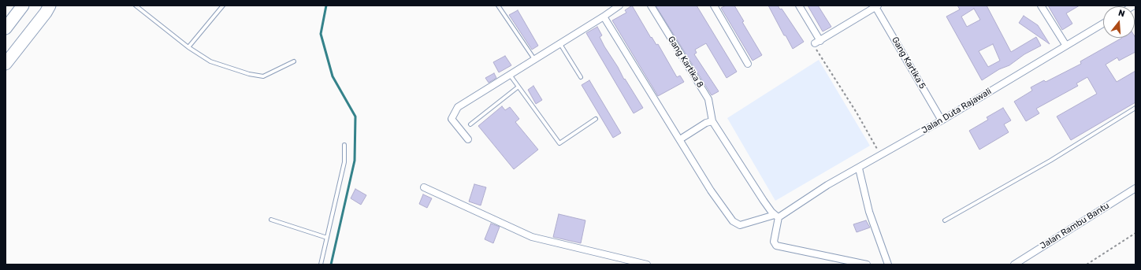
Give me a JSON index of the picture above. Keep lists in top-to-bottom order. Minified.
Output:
{"streets":{"street":["Gang Kartika 8","Gang Kartika 5","Jalan Duta Rajawali","Jalan Rambu Bantu"]},"crossings":[["Gang Kartika 8","Jalan Duta Rajawali"],["Gang Kartika 5","Jalan Duta Rajawali"]],"north":"top"}
